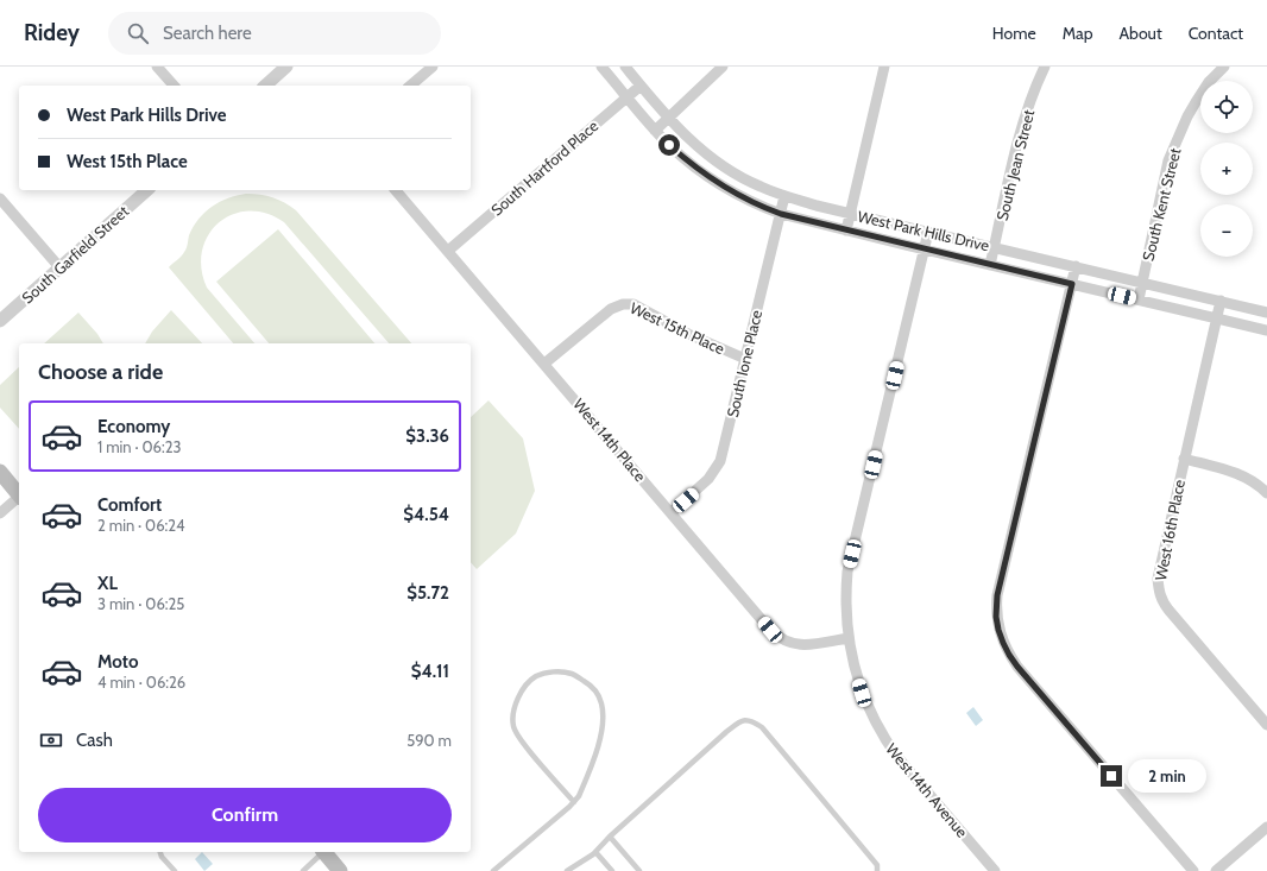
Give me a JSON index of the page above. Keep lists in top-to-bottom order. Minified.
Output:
{"streets":{"street":["South Jean Street","South Hartford Place","South Kent Street","West Park Hills Drive","South Garfield Street","West 15th Place","South Ione Place","West 14th Place","West 16th Place","West 14th Avenue"]},"crossings":[["South Jean Street","West Park Hills Drive"],["South Hartford Place","West Park Hills Drive"],["South Hartford Place","West 14th Place"],["South Kent Street","West Park Hills Drive"],["West Park Hills Drive","South Ione Place"],["West Park Hills Drive","West 16th Place"],["West Park Hills Drive","West 14th Avenue"],["West 15th Place","South Ione Place"],["West 15th Place","West 14th Place"],["South Ione Place","West 14th Place"],["West 14th Place","West 14th Avenue"]],"page":{"header":"Ridey","search":"Search here","nav":["Home","Map","About","Contact"],"map_buttons":["+","−"],"banner":["West Park Hills Drive","West 15th Place"],"heading":"Choose a ride","list":[{"name":"Economy","note":"1 min · 06:23","value":"$3.36"},{"name":"Comfort","note":"2 min · 06:24","value":"$4.54"},{"name":"XL","note":"3 min · 06:25","value":"$5.72"},{"name":"Moto","note":"4 min · 06:26","value":"$4.11"}],"pay":["Cash","590 m"],"bubble":"2 min","buttons":"Confirm"}}
